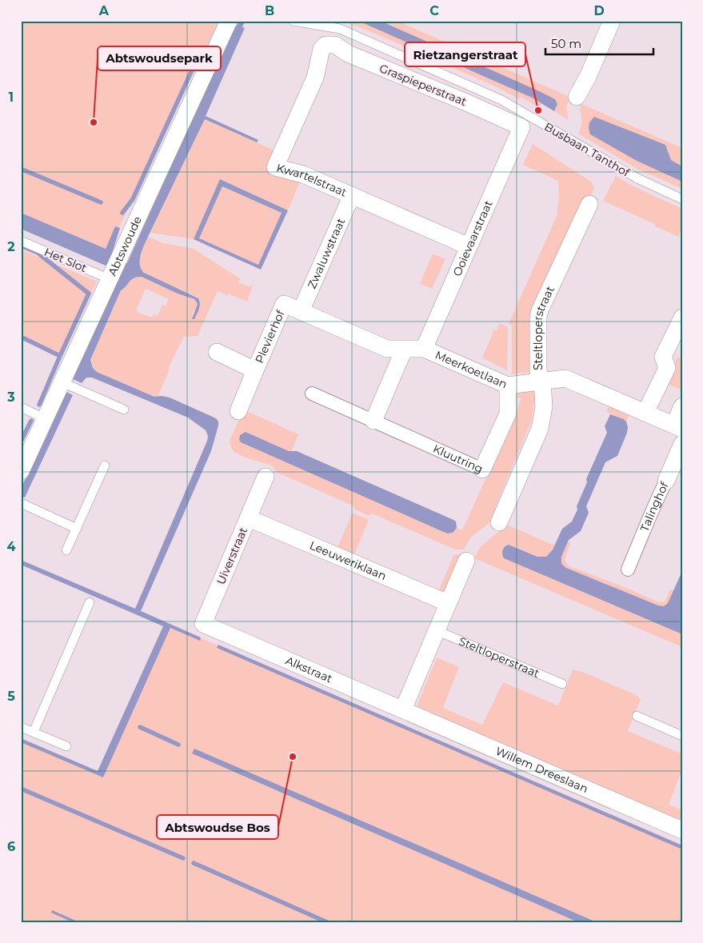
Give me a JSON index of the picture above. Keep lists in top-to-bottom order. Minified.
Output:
{"streets":{"street":["Graspieperstraat","Kwartelstraat","Ooievaarstraat","Abtswoude","Zwaluwstraat","Steltloperstraat","Plevierhof","Meerkoetlaan","Kluutring","Talinghof","Uiverstraat","Leeuweriklaan","Alkstraat","Willem Dreeslaan"],"lane":["Busbaan Tanthof","Het Slot"]},"crossings":[["Graspieperstraat","Kwartelstraat"],["Graspieperstraat","Ooievaarstraat"],["Kwartelstraat","Ooievaarstraat"],["Kwartelstraat","Zwaluwstraat"],["Ooievaarstraat","Meerkoetlaan"],["Abtswoude","Het Slot"],["Zwaluwstraat","Meerkoetlaan"],["Steltloperstraat","Meerkoetlaan"],["Plevierhof","Meerkoetlaan"],["Meerkoetlaan","Kluutring"],["Uiverstraat","Leeuweriklaan"],["Uiverstraat","Alkstraat"],["Alkstraat","Willem Dreeslaan"]],"places":["Rietzangerstraat","Abtswoudsepark","Abtswoudse Bos"],"scale_bar":"50 m","grid":{"columns":["A","B","C","D"],"rows":["1","2","3","4","5","6"]}}
